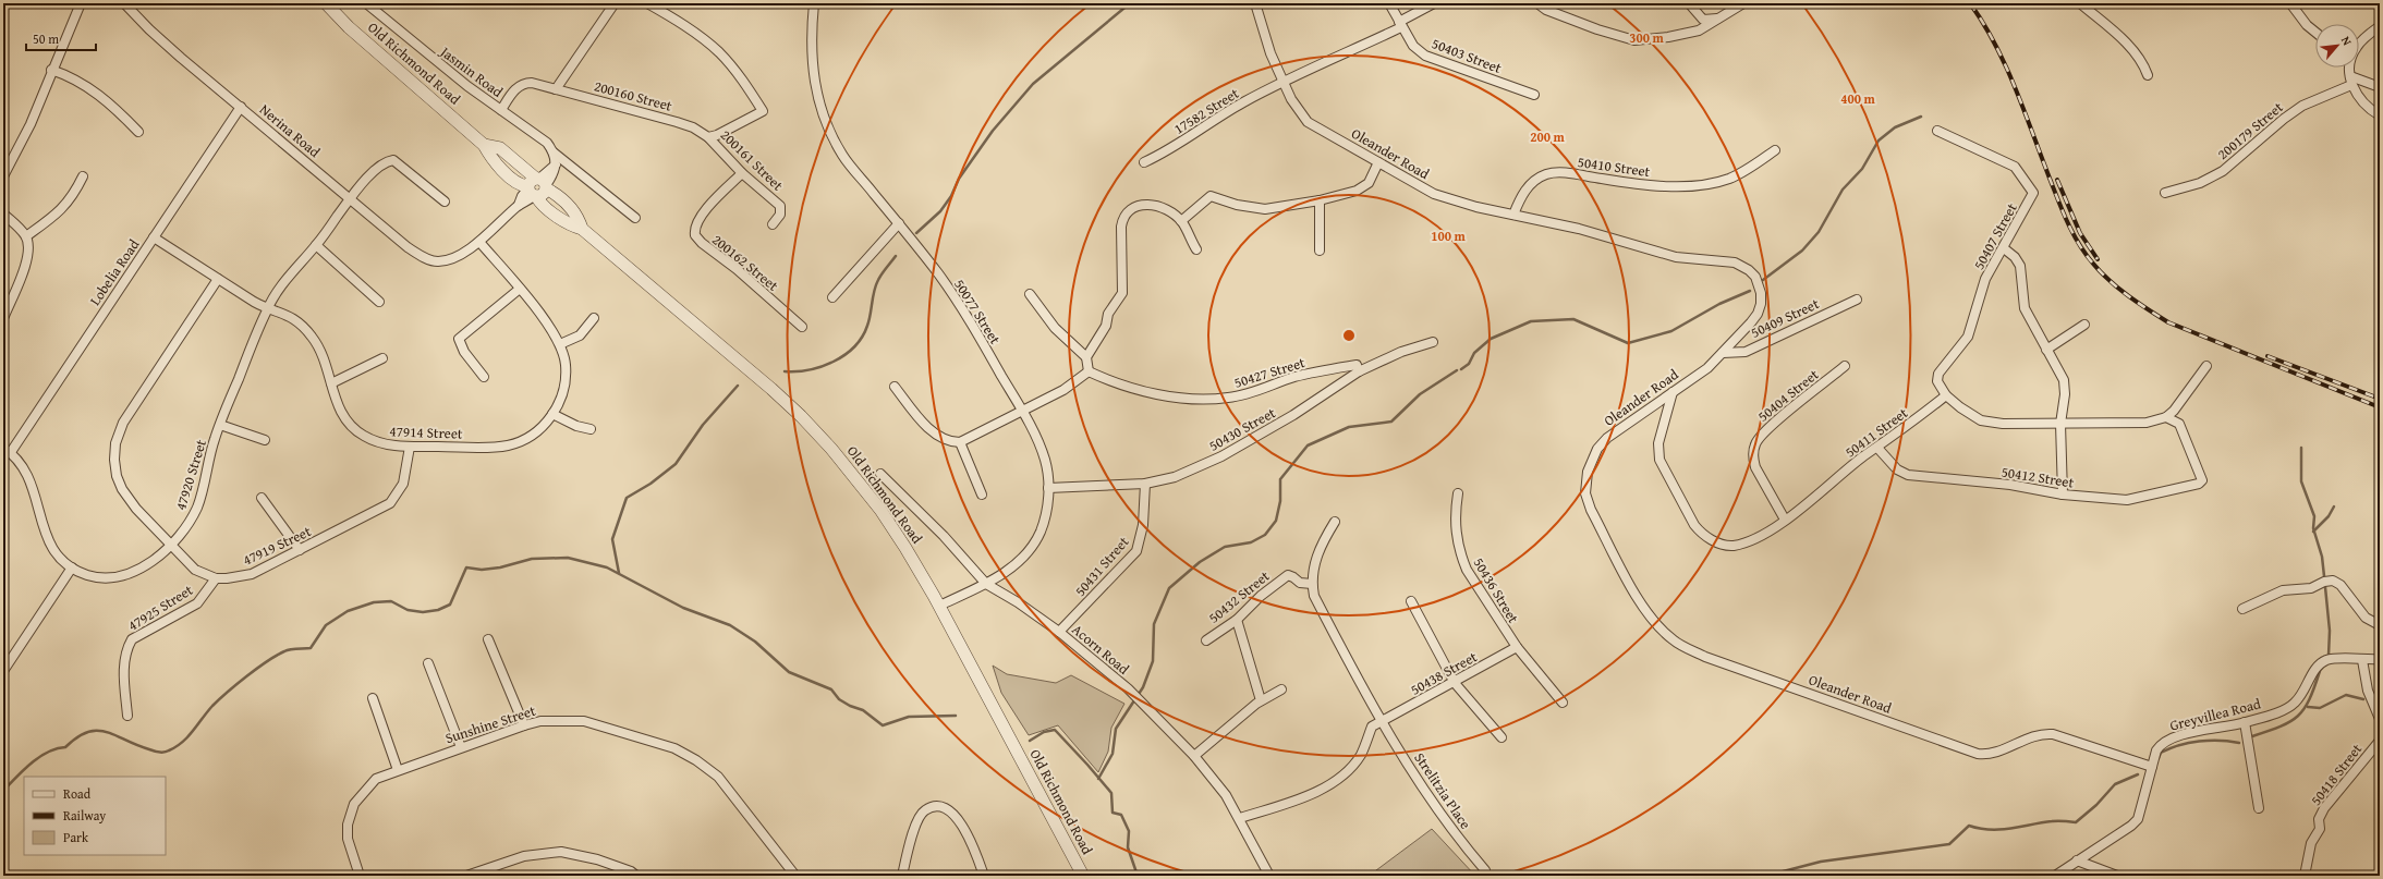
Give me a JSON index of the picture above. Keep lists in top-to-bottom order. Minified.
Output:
{"streets":{"street":["50403 Street","Old Richmond Road","Jasmin Road","200160 Street","17582 Street","Nerina Road","200179 Street","Oleander Road","200161 Street","50410 Street","50407 Street","200162 Street","Lobelia Road","50077 Street","50409 Street","50427 Street","50404 Street","50430 Street","47914 Street","50411 Street","47920 Street","50412 Street","47919 Street","50431 Street","50436 Street","50432 Street","47925 Street","Acorn Road","50438 Street","Greyvillea Road","Sunshine Street","50418 Street","Strelitzia Place"]},"crossings":[["50403 Street","17582 Street"],["Old Richmond Road","50077 Street"],["Jasmin Road","200160 Street"],["200160 Street","200161 Street"],["17582 Street","Oleander Road"],["Nerina Road","Lobelia Road"],["Nerina Road","47914 Street"],["Nerina Road","47920 Street"],["Oleander Road","50410 Street"],["Oleander Road","50409 Street"],["Oleander Road","50411 Street"],["Oleander Road","Greyvillea Road"],["200161 Street","200162 Street"],["50407 Street","50411 Street"],["Lobelia Road","47914 Street"],["Lobelia Road","47920 Street"],["50077 Street","50430 Street"],["50077 Street","Acorn Road"],["50427 Street","50430 Street"],["50404 Street","50411 Street"],["50430 Street","50431 Street"],["47914 Street","47920 Street"],["47914 Street","47919 Street"],["50411 Street","50412 Street"],["47920 Street","47919 Street"],["47919 Street","47925 Street"],["50431 Street","Acorn Road"],["50436 Street","50438 Street"],["50432 Street","Strelitzia Place"],["50438 Street","Strelitzia Place"]],"legend":["Road","Railway","Park"],"scale_bar":"50 m","north":"top right","rings":["300 m","400 m","200 m","100 m"]}
